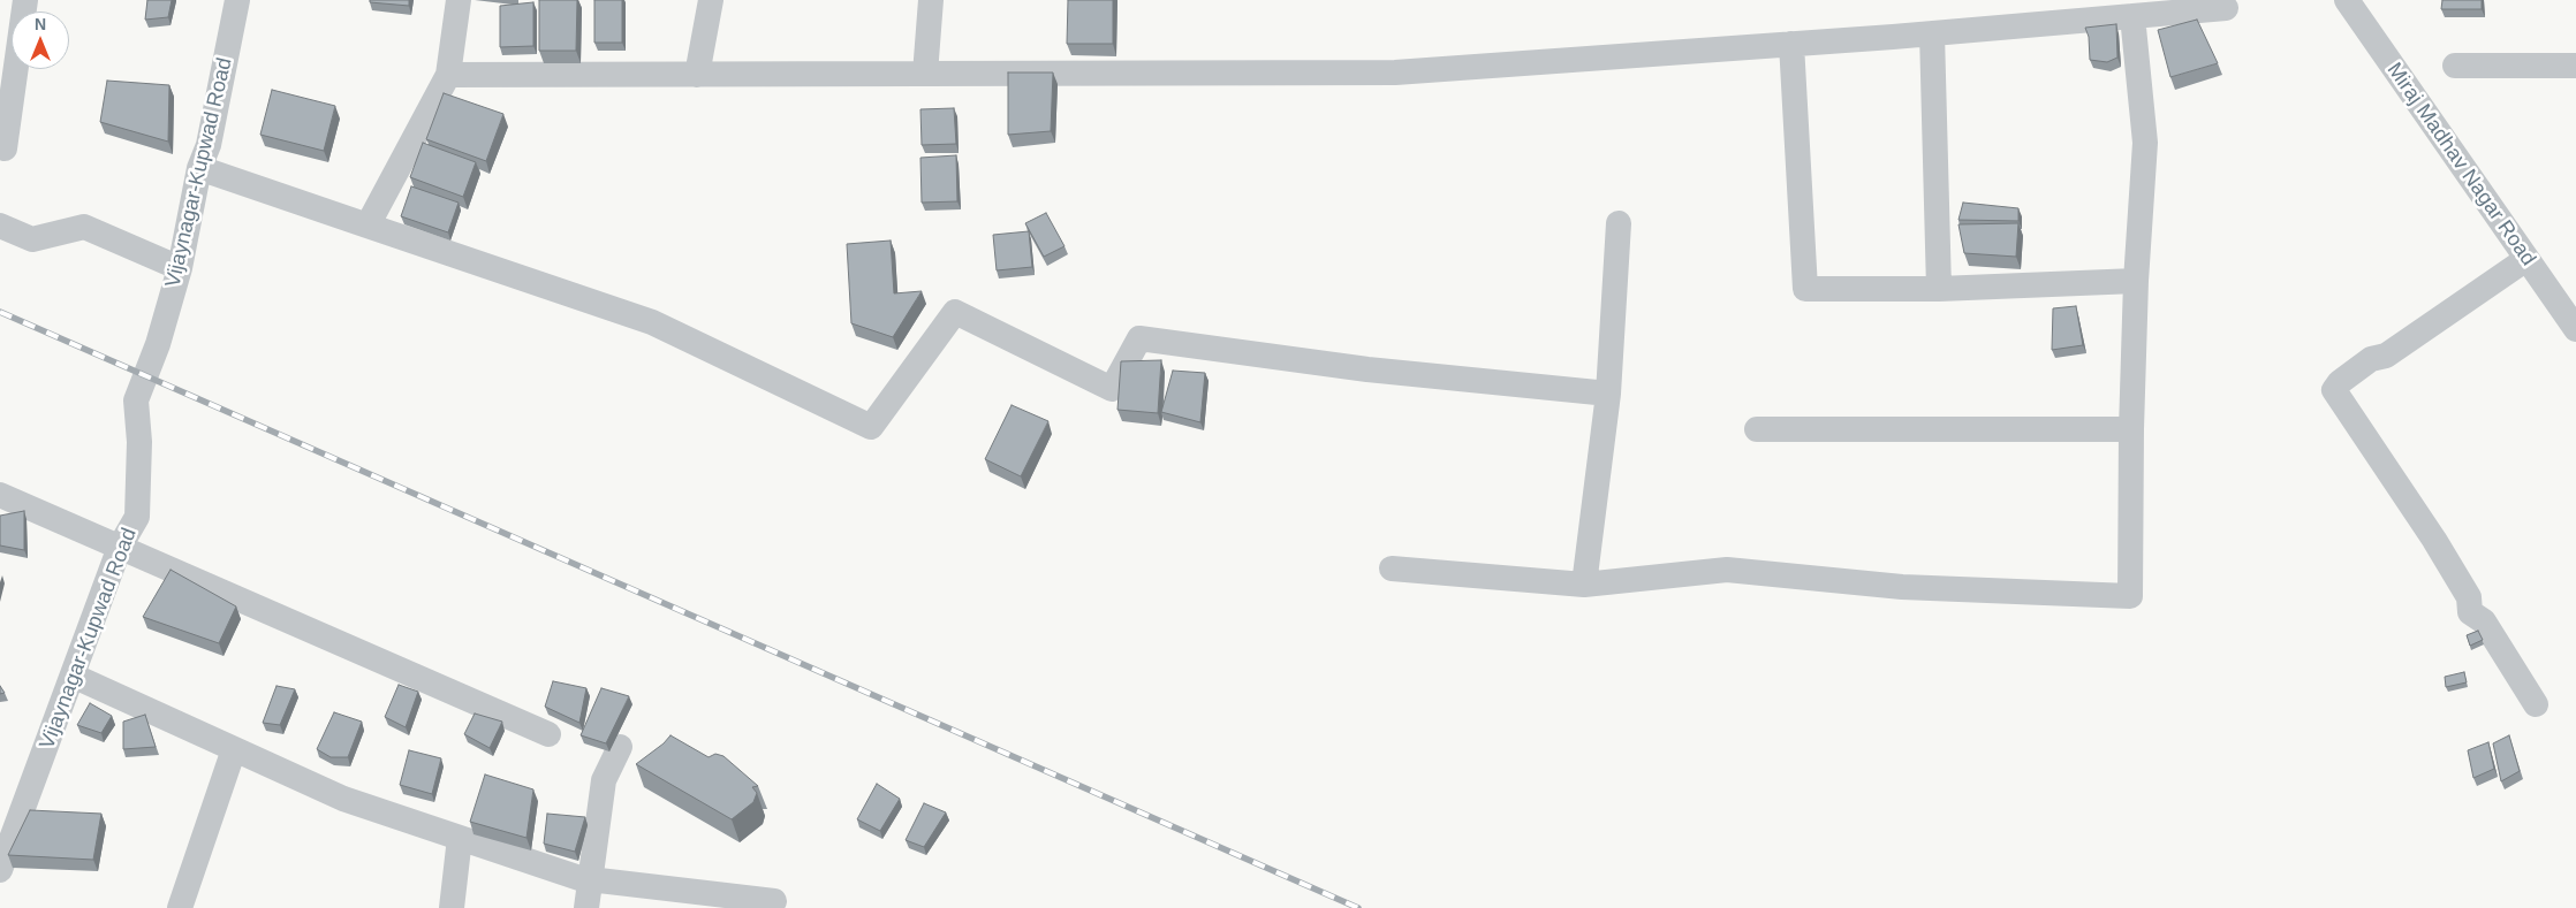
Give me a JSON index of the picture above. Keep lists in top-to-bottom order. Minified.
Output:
{"streets":{"street":["Miraj Madhav Nagar Road","Vijaynagar-Kupwad Road"]},"north":"top"}
